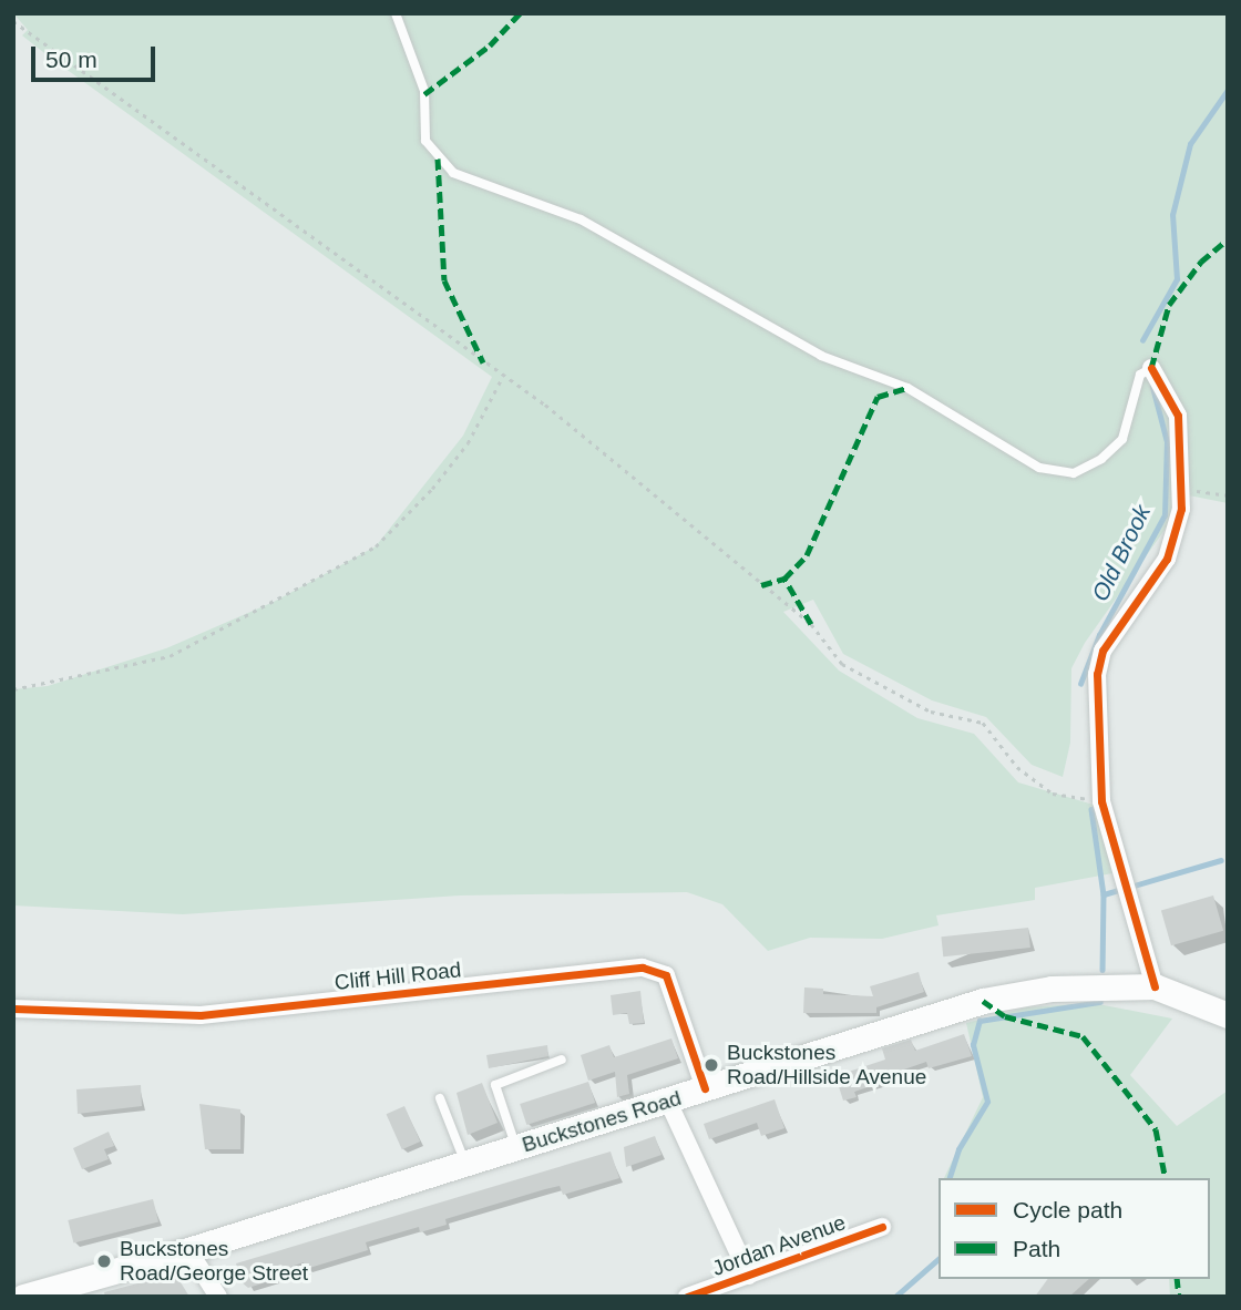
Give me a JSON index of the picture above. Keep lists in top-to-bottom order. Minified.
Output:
{"streets":{"main road":["Buckstones Road"],"street":["Cliff Hill Road","Jordan Avenue"]},"crossings":[["Cliff Hill Road","Buckstones Road"]],"water":["Old Brook"],"places":["Buckstones Road/Hillside Avenue","Buckstones Road/George Street"],"legend":["Cycle path","Path"],"scale_bar":"50 m"}
